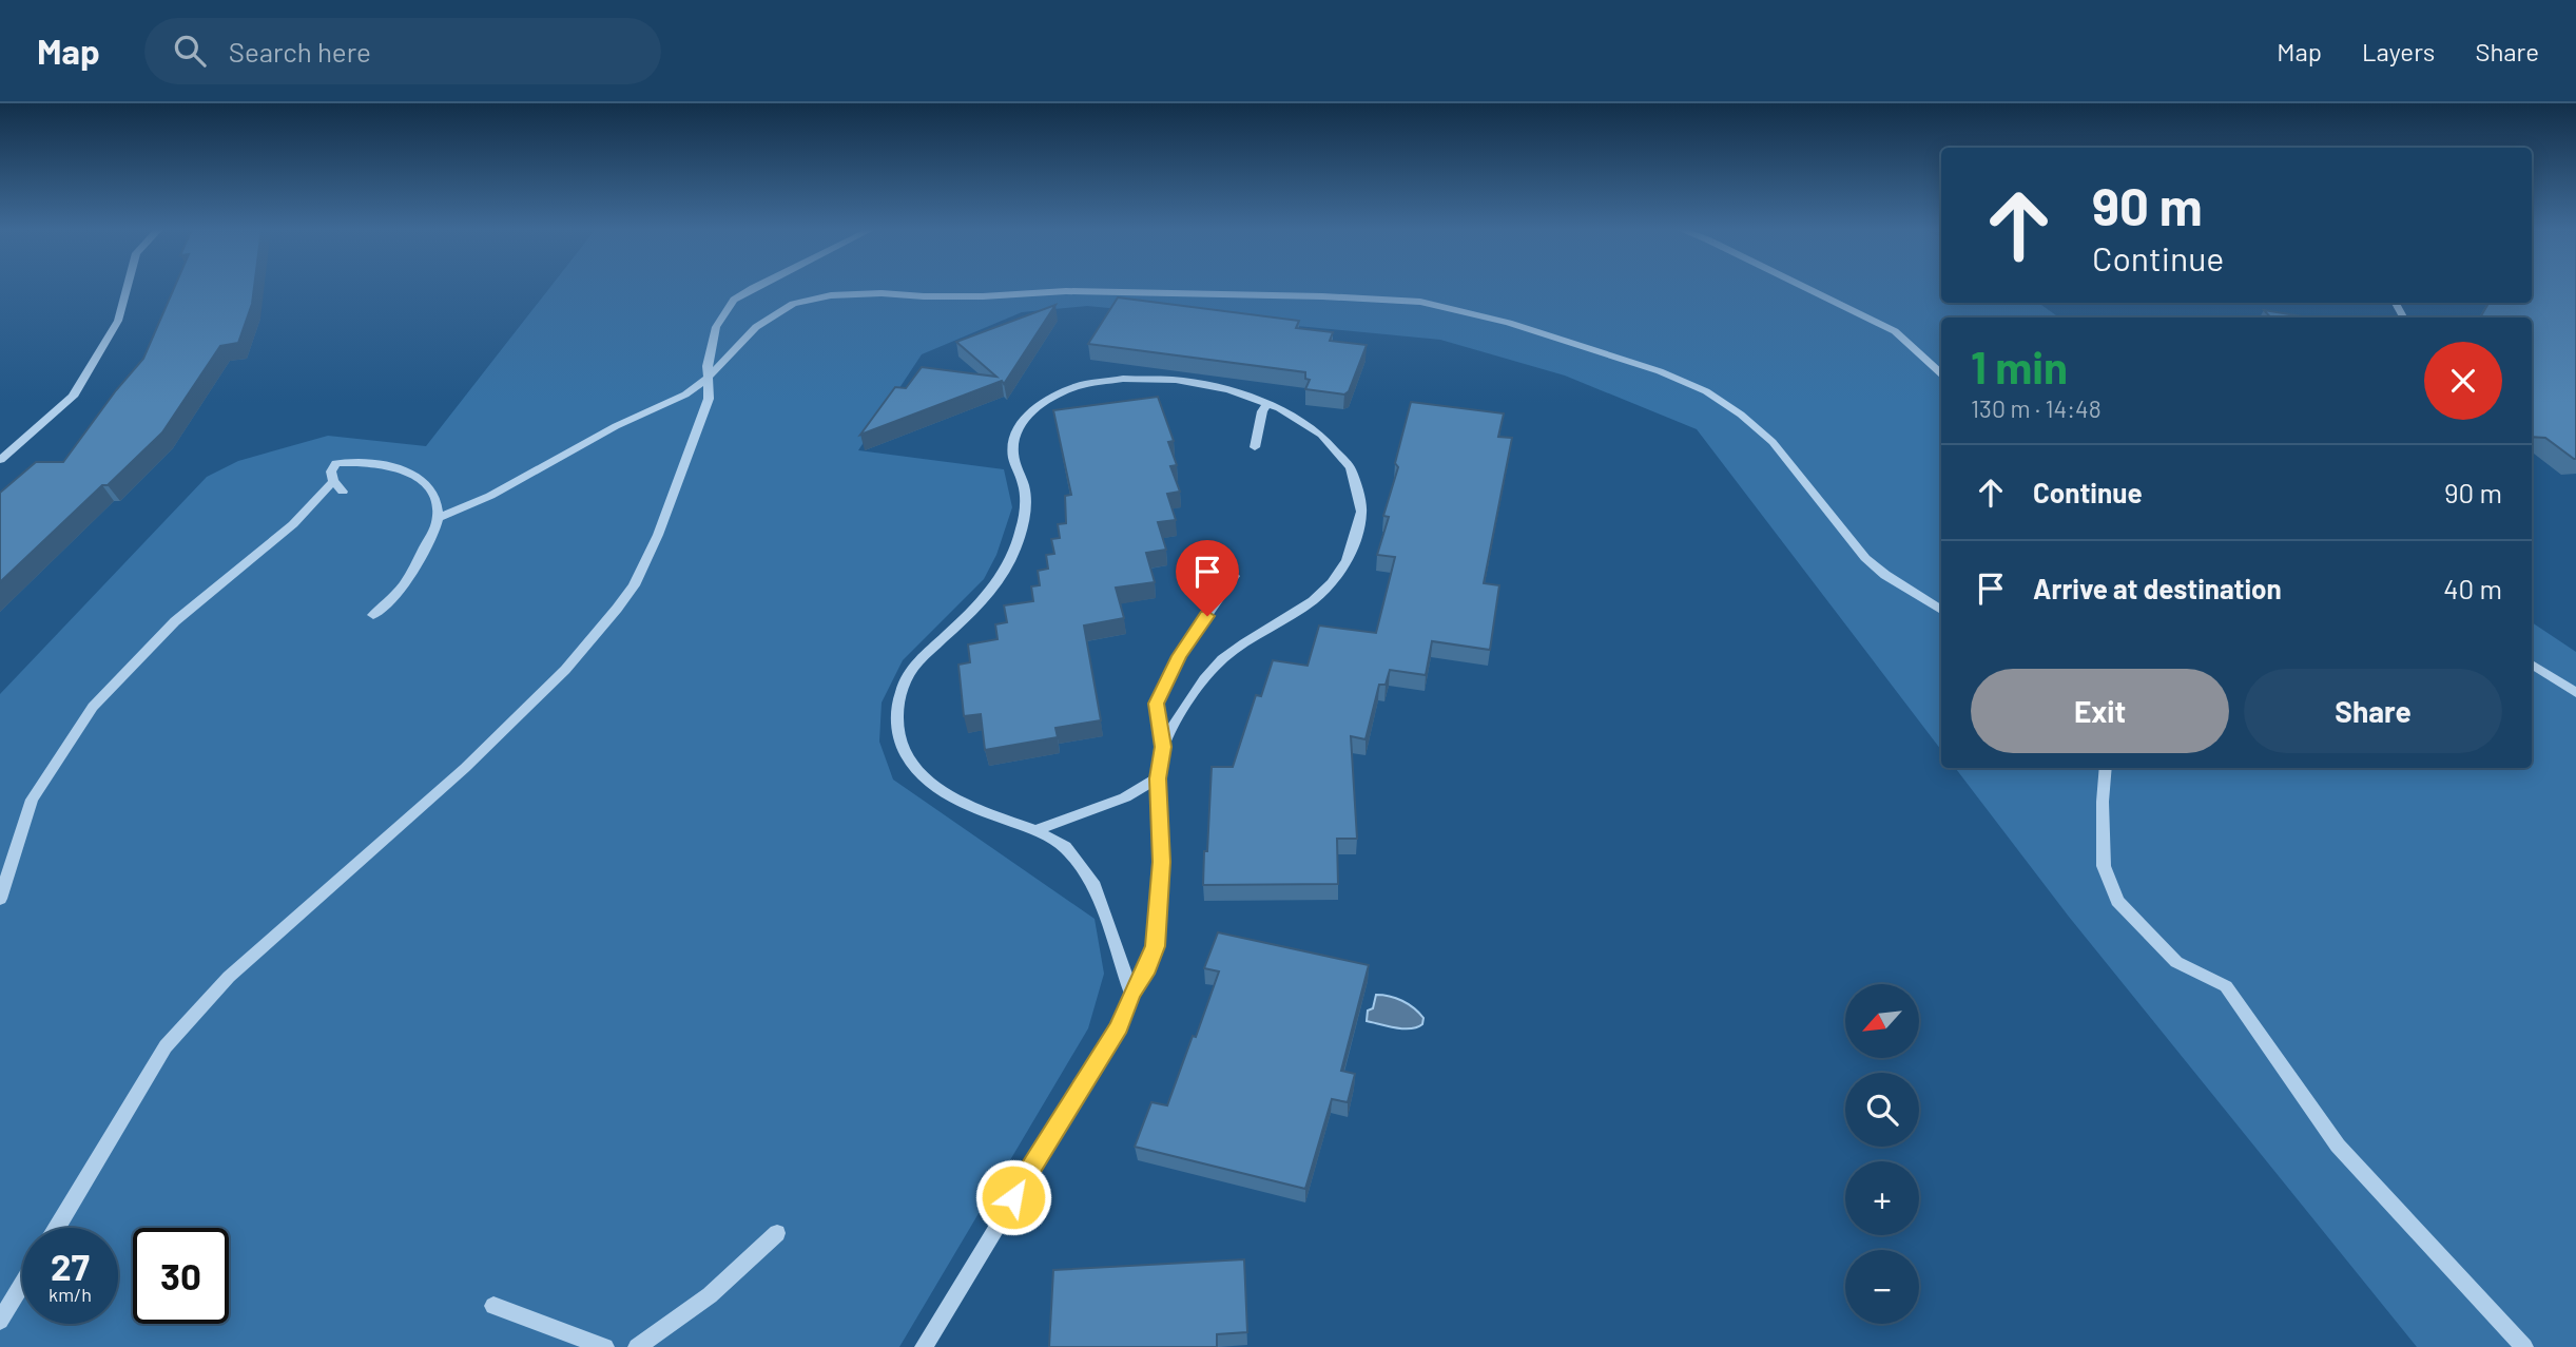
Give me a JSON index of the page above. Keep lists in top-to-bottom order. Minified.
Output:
{"north":"bottom left","page":{"header":"Map","search":"Search here","nav":["Map","Layers","Share"],"turn":["90 m","Continue"],"heading":["1 min","130 m · 14:48"],"list":[{"name":"Continue","value":"90 m"},{"name":"Arrive at destination","value":"40 m"}],"buttons":["Exit","Share"],"map_buttons":["+","−"],"speed":"27 km/h","limit":"30"}}
